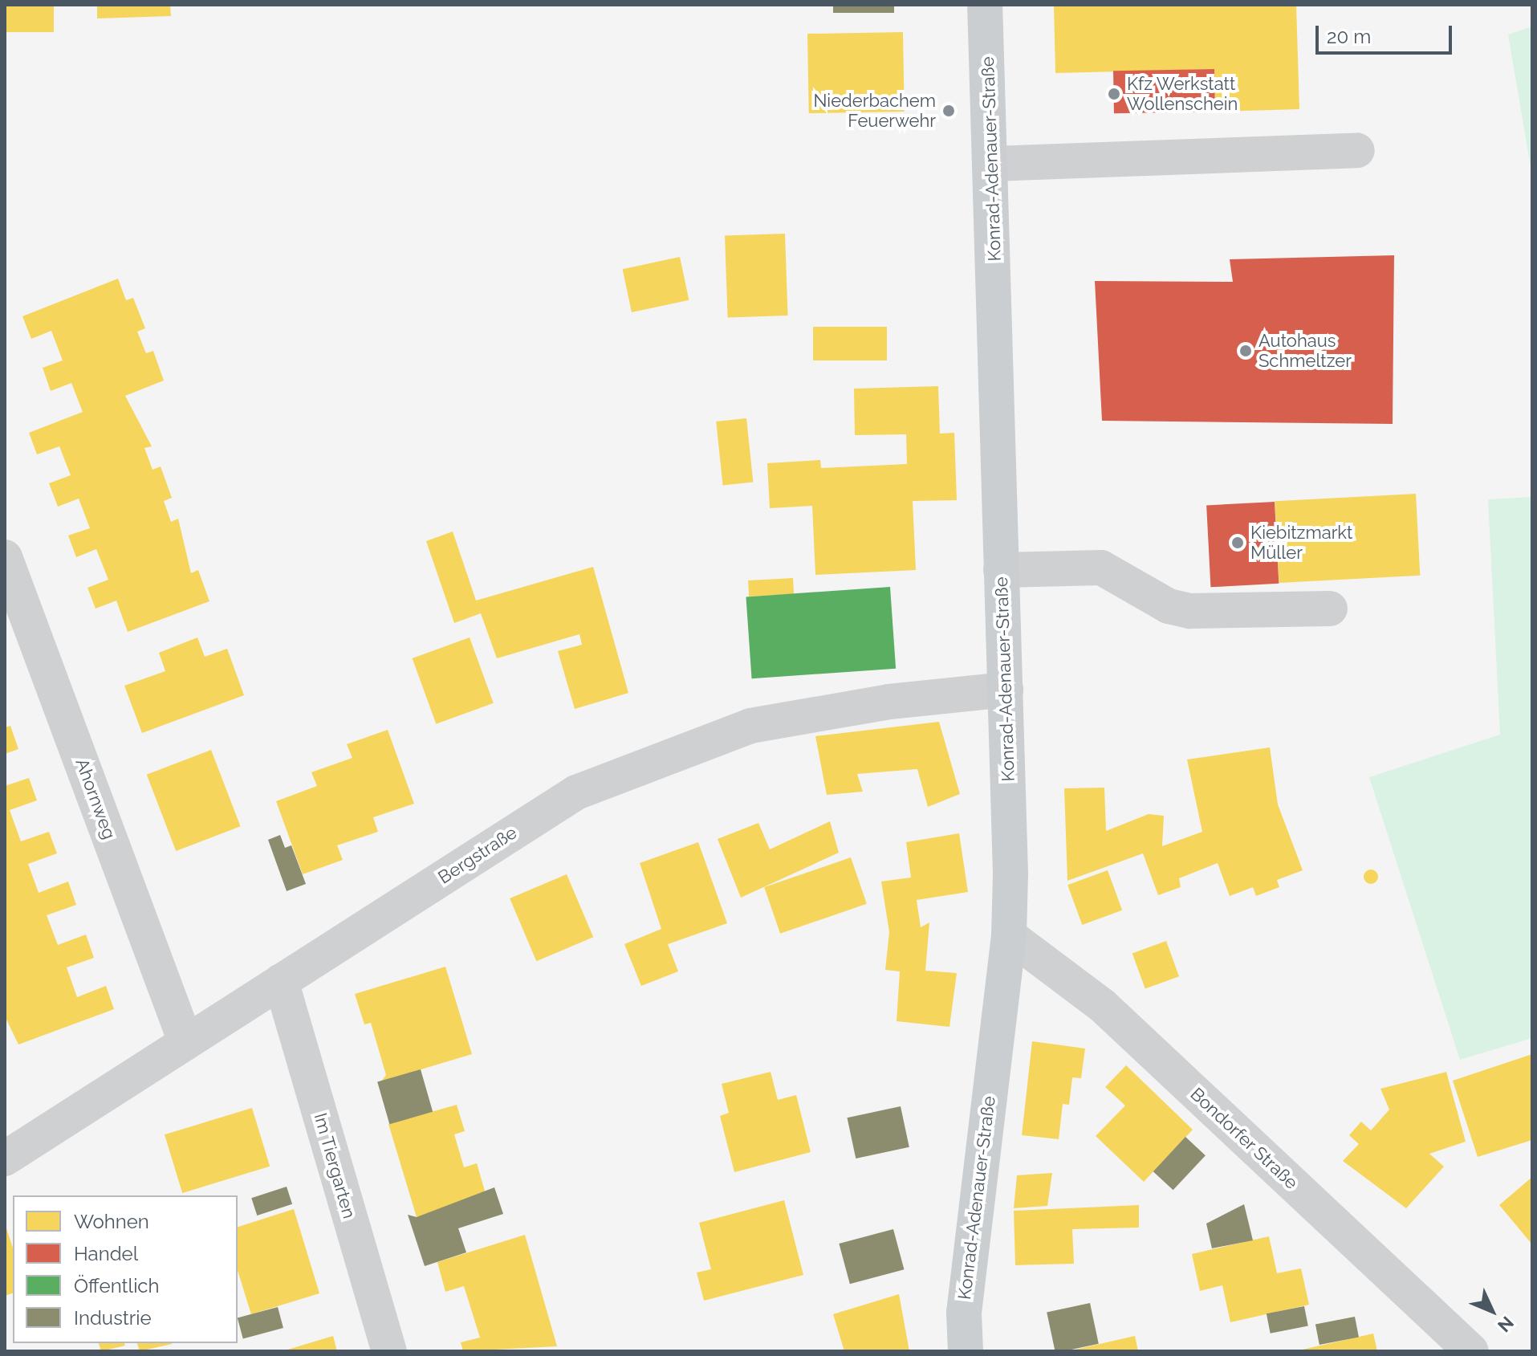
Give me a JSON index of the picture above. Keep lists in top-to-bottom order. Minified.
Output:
{"streets":{"main road":["Konrad-Adenauer-Straße"],"street":["Ahornweg","Bergstraße","Bondorfer Straße","Im Tiergarten"]},"crossings":[["Konrad-Adenauer-Straße","Bergstraße"],["Konrad-Adenauer-Straße","Bondorfer Straße"],["Ahornweg","Bergstraße"],["Bergstraße","Im Tiergarten"]],"places":["Kfz Werkstatt Wollenschein","Niederbachem Feuerwehr","Autohaus Schmeltzer","Kiebitzmarkt Müller"],"legend":["Wohnen","Handel","Öffentlich","Industrie"],"scale_bar":"20 m","north":"bottom right"}
